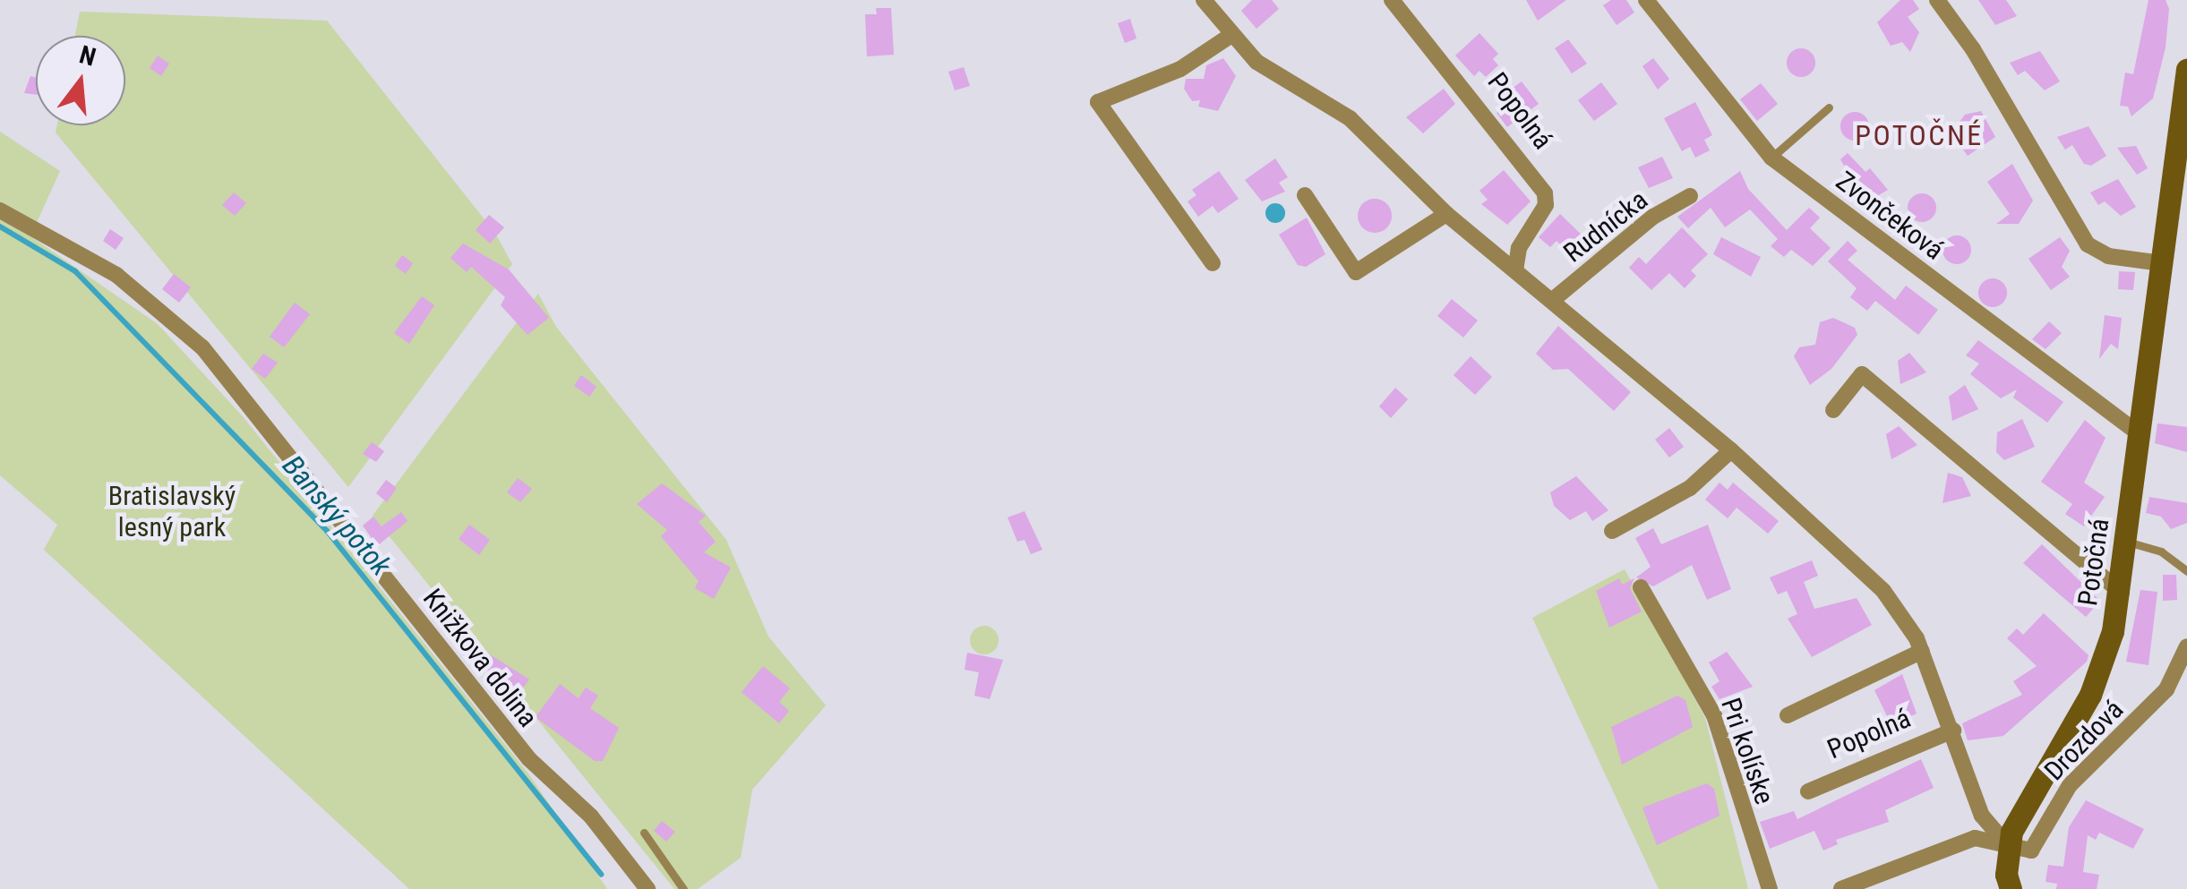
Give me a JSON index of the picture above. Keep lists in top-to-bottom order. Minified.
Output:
{"streets":{"street":["Popolná","Zvončeková","Rudnícka","Potočná","Knižkova dolina","Drozdová","Pri kolíske"]},"crossings":[["Popolná","Rudnícka"],["Popolná","Potočná"],["Popolná","Drozdová"],["Zvončeková","Potočná"],["Potočná","Drozdová"]],"districts":["POTOČNÉ"],"water":["Banský potok"],"parks":["Bratislavský lesný park"],"north":"top"}
